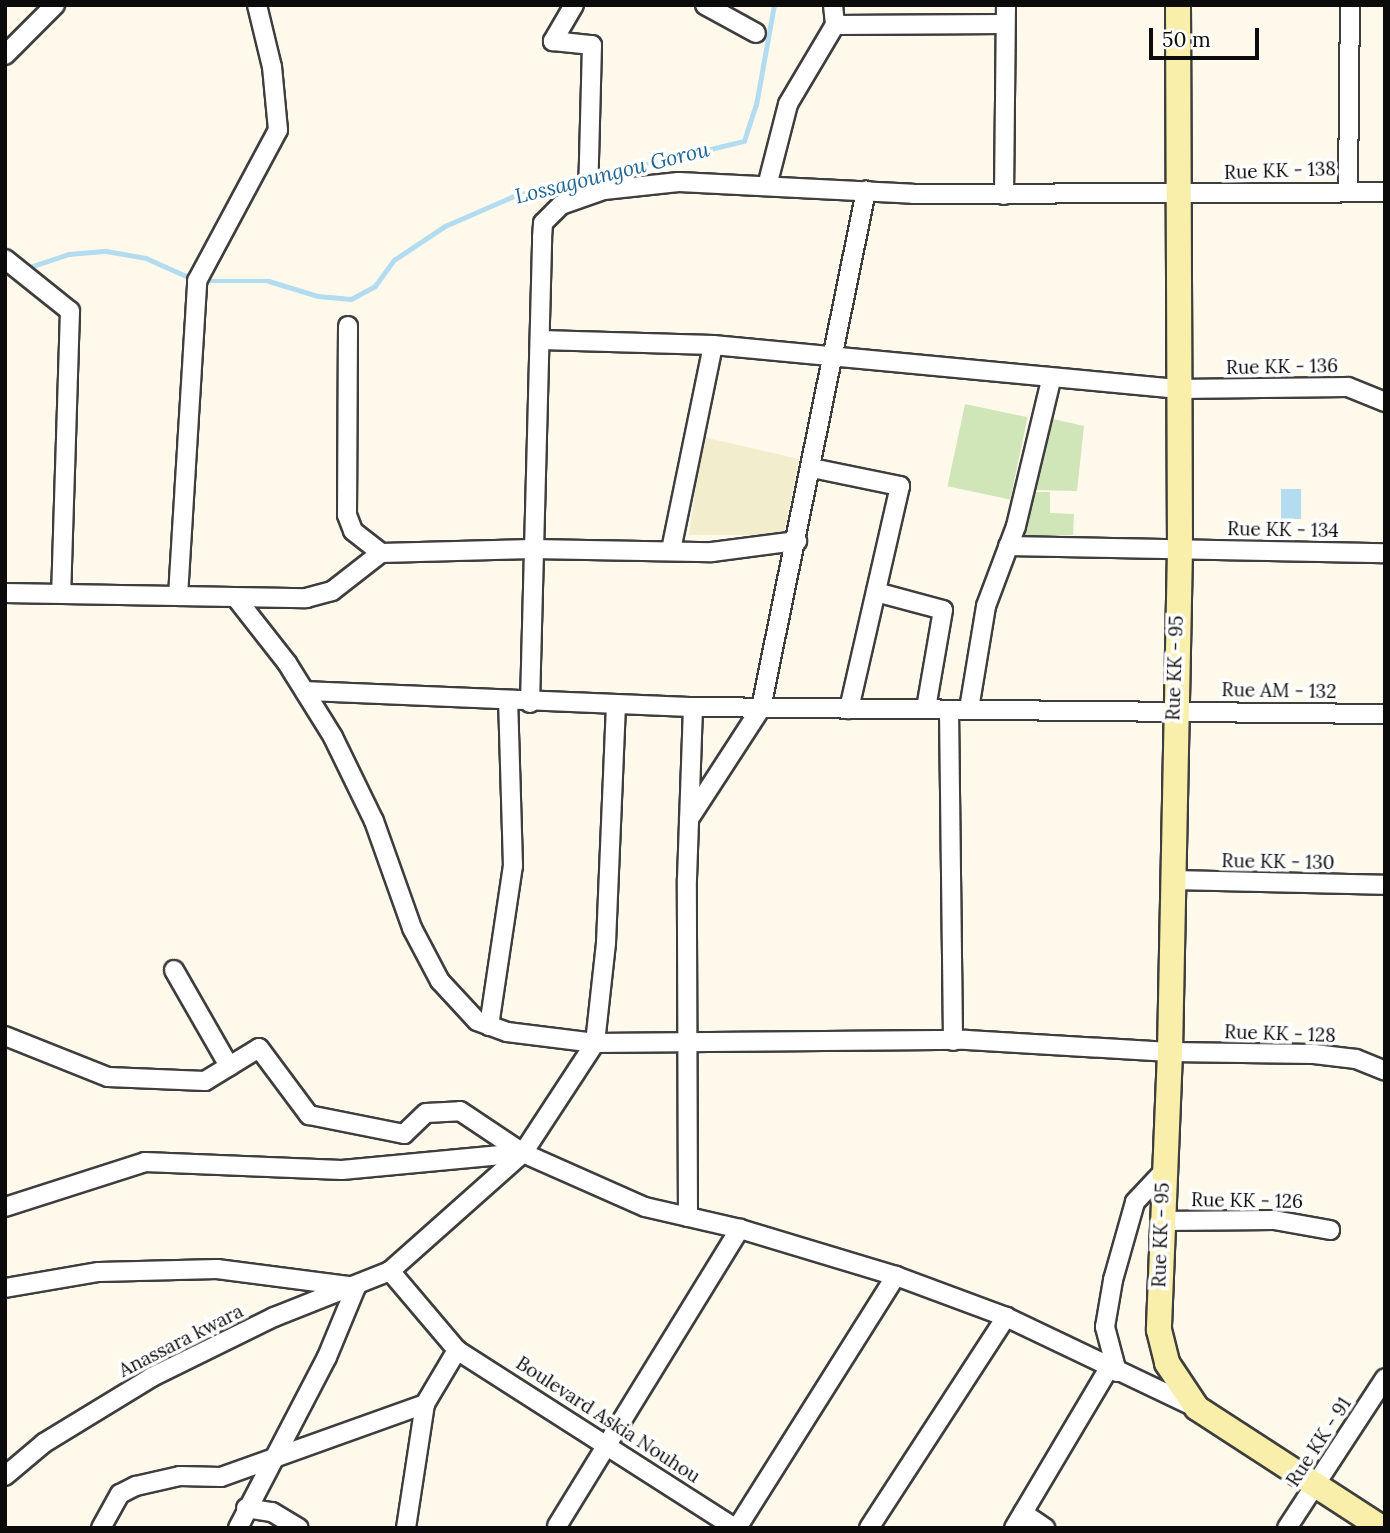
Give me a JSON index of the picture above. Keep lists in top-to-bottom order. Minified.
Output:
{"streets":{"street":["Rue KK - 138","Rue KK - 136","Rue KK - 134","Rue KK - 95","Rue AM - 132","Rue KK - 130","Rue KK - 128","Rue KK - 126","Anassara kwara","Boulevard Askia Nouhou","Rue KK - 91"]},"crossings":[["Rue KK - 138","Rue KK - 136"],["Rue KK - 138","Rue KK - 95"],["Rue KK - 138","Rue AM - 132"],["Rue KK - 136","Rue KK - 95"],["Rue KK - 134","Rue KK - 95"],["Rue KK - 95","Rue AM - 132"],["Rue KK - 95","Rue KK - 130"],["Rue KK - 95","Rue KK - 128"],["Rue KK - 95","Rue KK - 126"],["Rue KK - 128","Anassara kwara"],["Anassara kwara","Boulevard Askia Nouhou"]],"water":["Lossagoungou Gorou"],"scale_bar":"50 m"}
